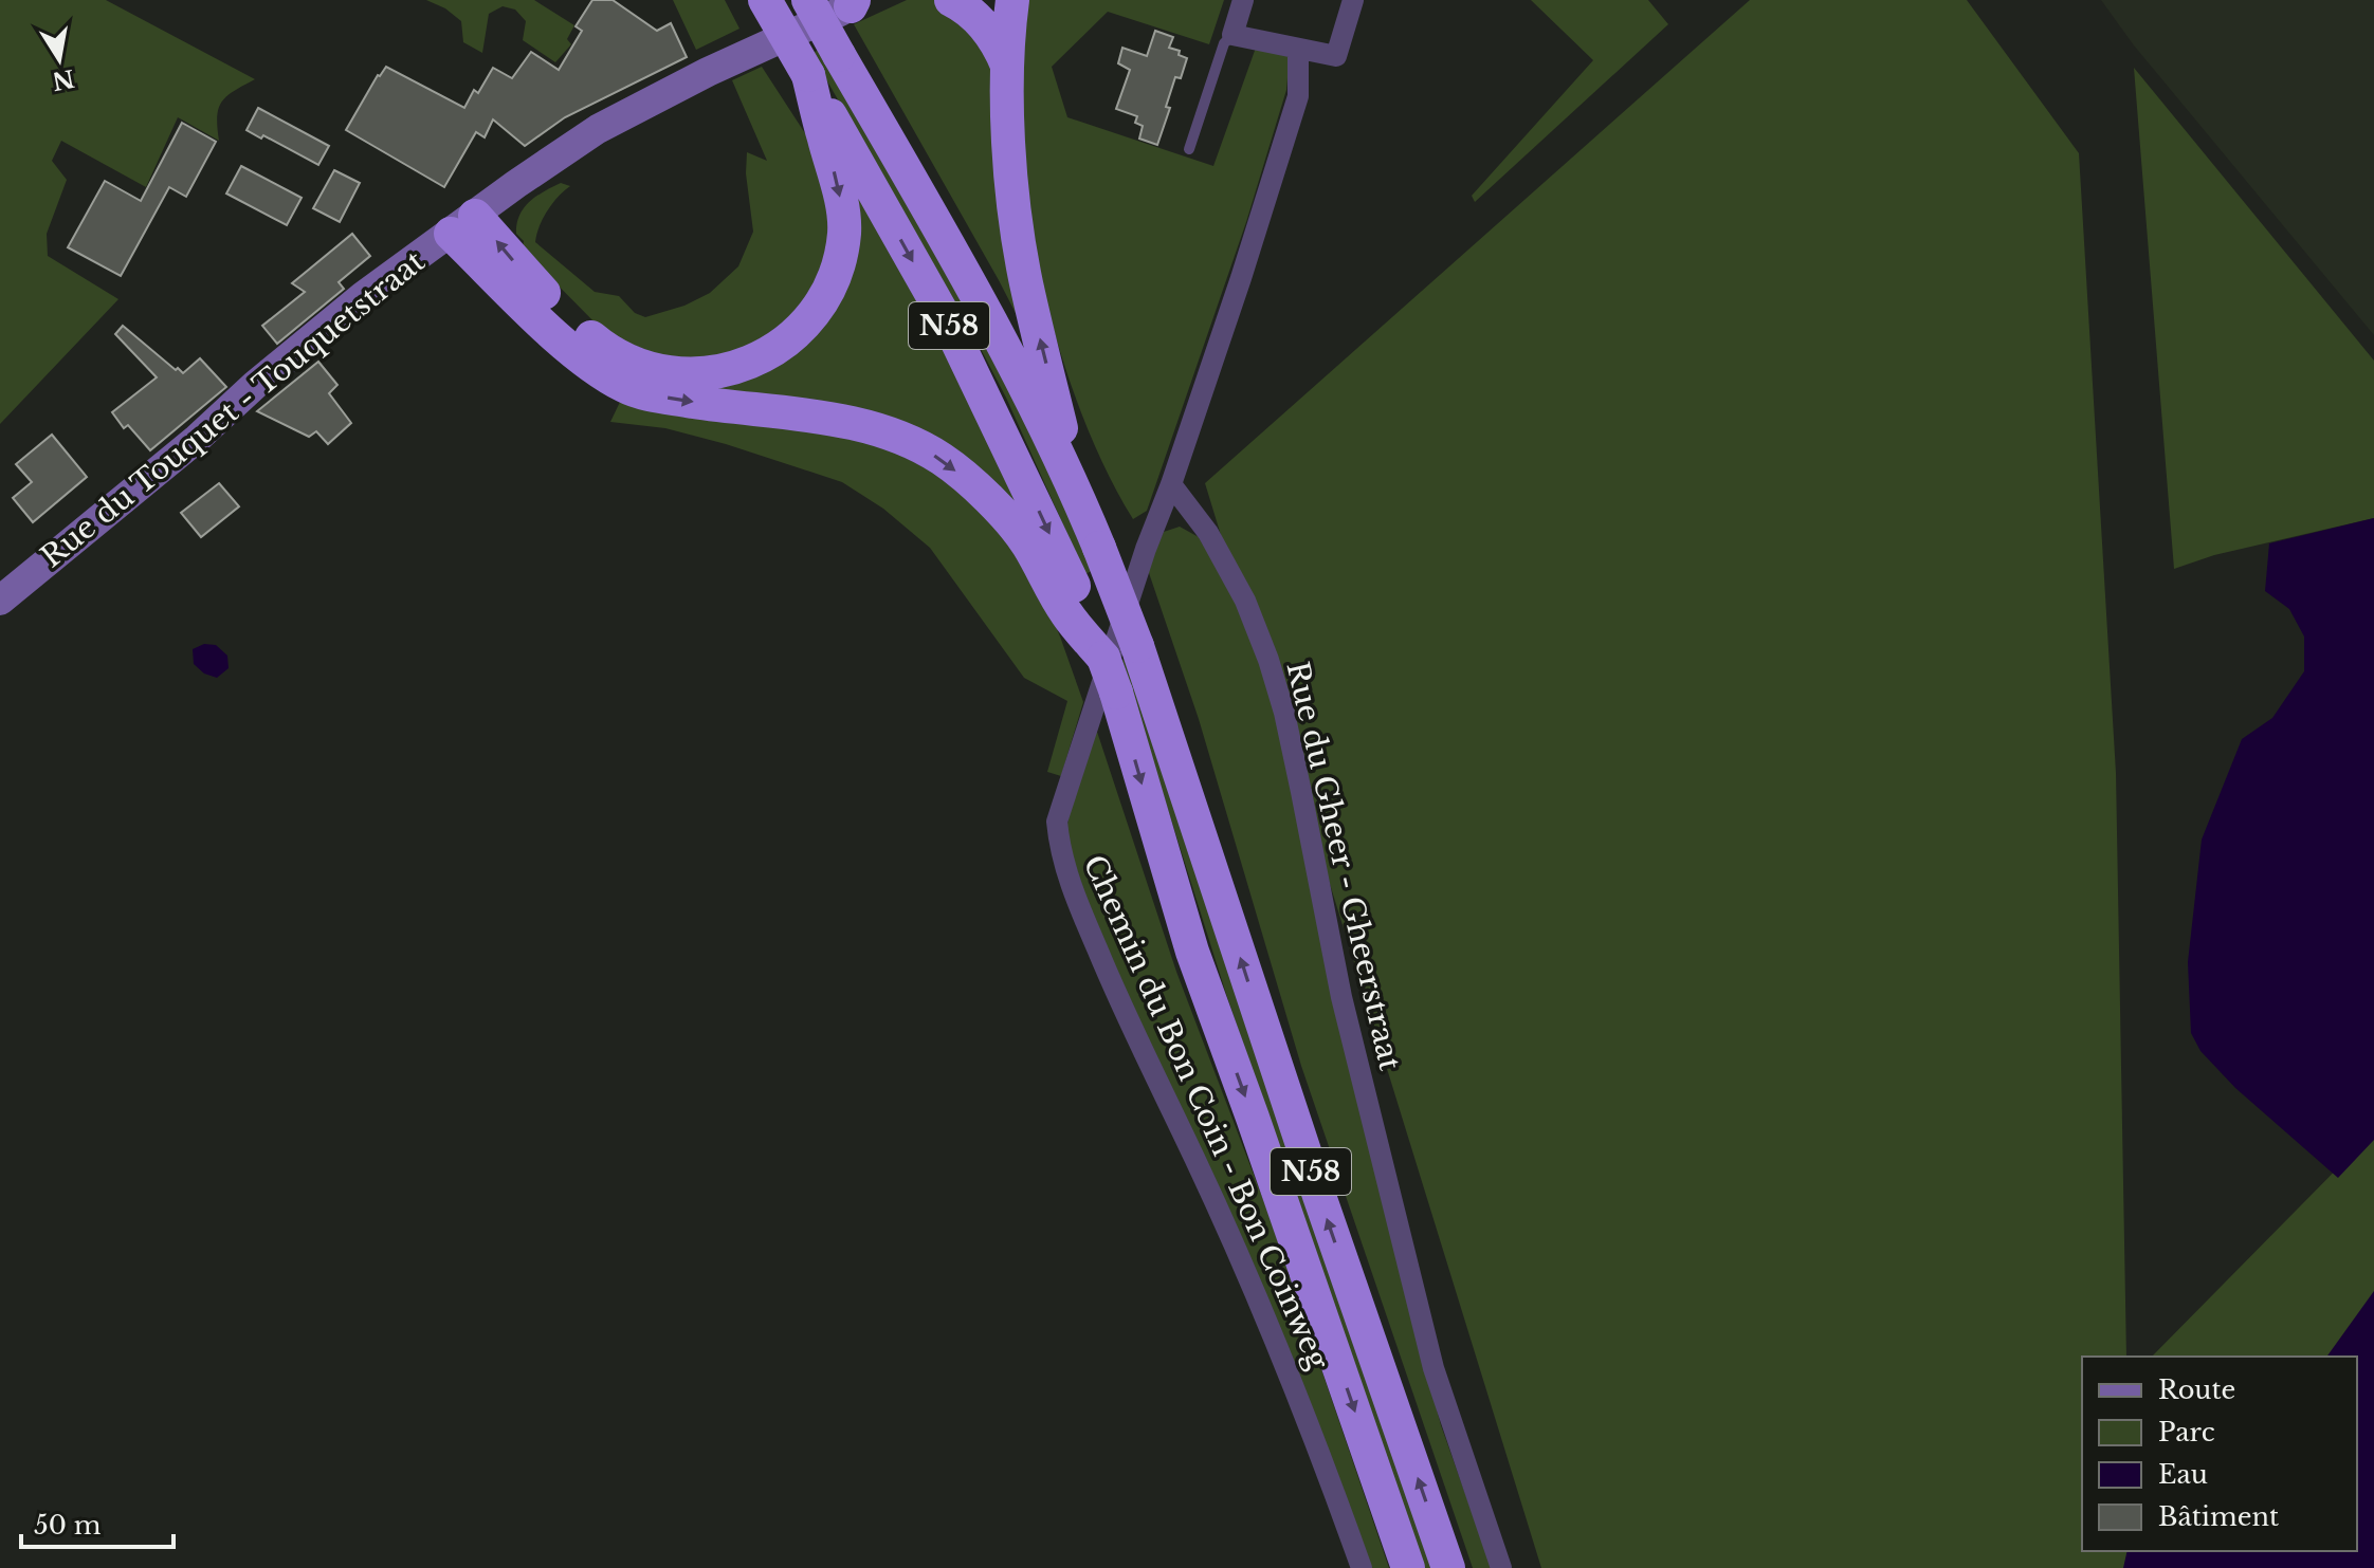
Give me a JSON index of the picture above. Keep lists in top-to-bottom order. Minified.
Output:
{"streets":{"highway":["N58"],"main road":["Rue du Touquet - Touquetstraat"],"street":["Rue du Gheer - Gheerstraat","Chemin du Bon Coin - Bon Coinweg"]},"crossings":[["Rue du Gheer - Gheerstraat","Chemin du Bon Coin - Bon Coinweg"]],"legend":["Route","Parc","Eau","Bâtiment"],"scale_bar":"50 m","north":"bottom"}
